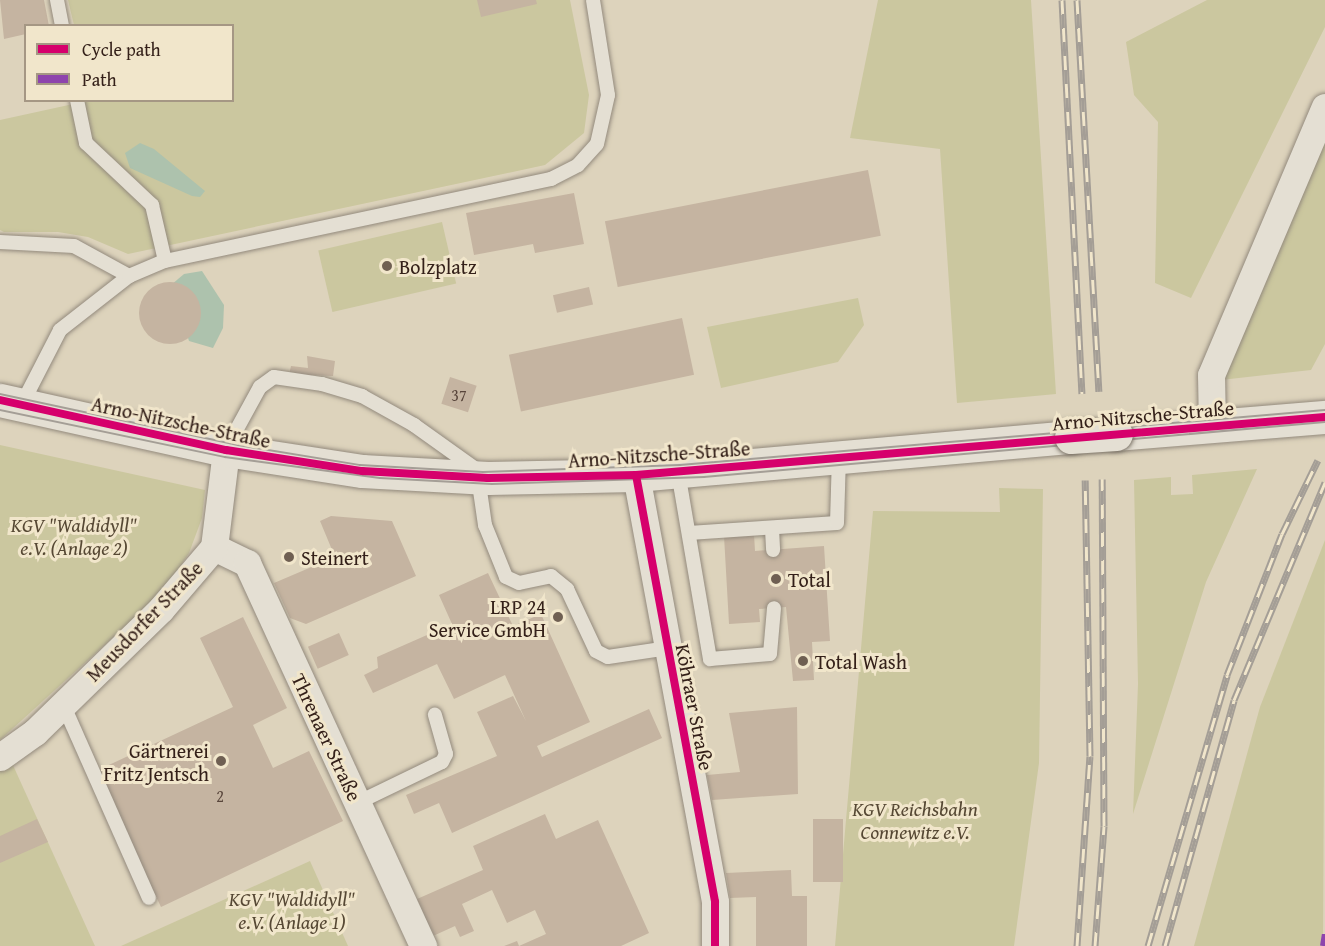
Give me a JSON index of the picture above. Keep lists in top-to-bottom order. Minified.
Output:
{"streets":{"main road":["Arno-Nitzsche-Straße"],"street":["Meusdorfer Straße","Köhraer Straße","Threnaer Straße"]},"crossings":[["Arno-Nitzsche-Straße","Meusdorfer Straße"],["Arno-Nitzsche-Straße","Köhraer Straße"],["Meusdorfer Straße","Threnaer Straße"]],"parks":["KGV \"Waldidyll\" e.V. (Anlage 2)","KGV Reichsbahn Connewitz e.V.","KGV \"Waldidyll\" e.V. (Anlage 1)"],"places":["Bolzplatz","Steinert","Total","LRP 24 Service GmbH","Total Wash","Gärtnerei Fritz Jentsch"],"house_numbers":["37","2"],"legend":["Cycle path","Path"]}
